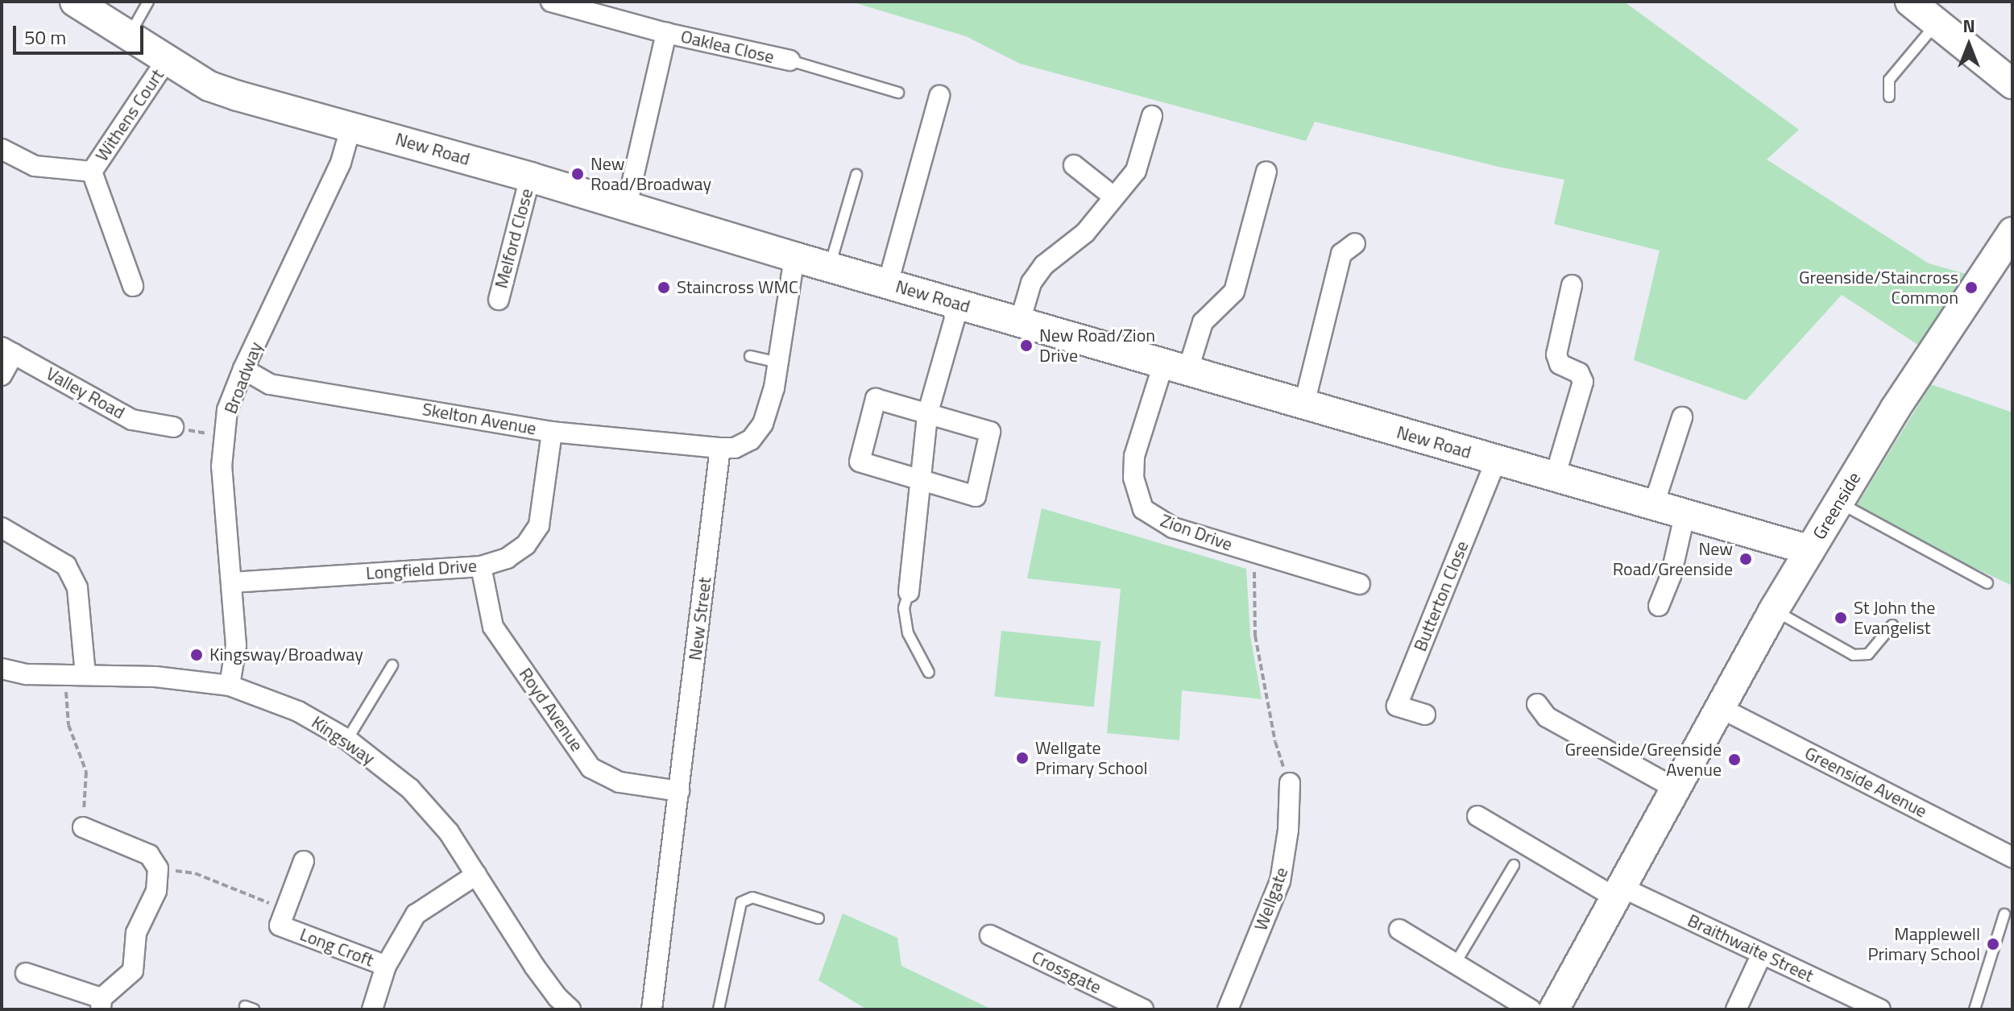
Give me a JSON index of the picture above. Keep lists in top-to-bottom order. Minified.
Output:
{"streets":{"street":["Oaklea Close","Withens Court","New Road","Melford Close","Broadway","Valley Road","Skelton Avenue","Greenside","Zion Drive","Longfield Drive","Butterton Close","New Street","Royd Avenue","Kingsway","Greenside Avenue","Wellgate","Long Croft","Braithwaite Street","Crossgate"]},"crossings":[["Withens Court","New Road"],["New Road","Melford Close"],["New Road","Broadway"],["New Road","Greenside"],["New Road","Zion Drive"],["New Road","Butterton Close"],["Broadway","Skelton Avenue"],["Broadway","Longfield Drive"],["Broadway","Kingsway"],["Skelton Avenue","Longfield Drive"],["Skelton Avenue","New Street"],["Greenside","Greenside Avenue"],["Greenside","Braithwaite Street"],["Longfield Drive","Royd Avenue"],["New Street","Royd Avenue"],["Kingsway","Long Croft"]],"places":["New Road/Broadway","Staincross WMC","Greenside/Staincross Common","New Road/Zion Drive","New Road/Greenside","St John the Evangelist","Kingsway/Broadway","Wellgate Primary School","Greenside/Greenside Avenue","Mapplewell Primary School"],"scale_bar":"50 m","north":"top"}
